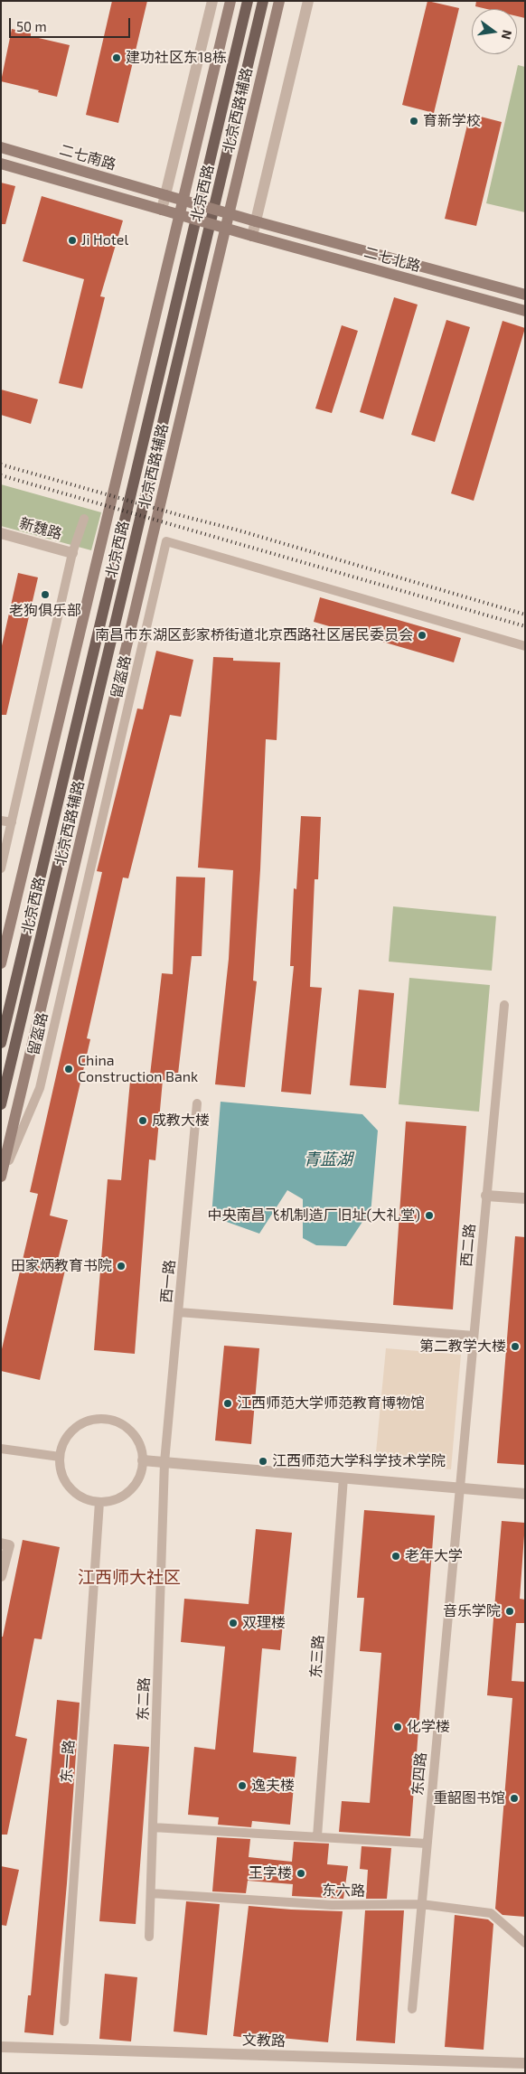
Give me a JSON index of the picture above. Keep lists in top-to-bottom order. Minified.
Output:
{"streets":{"main road":["北京西路辅路","二七南路","北京西路","二七北路"],"street":["新魏路","文教路"],"lane":["留盔路","西二路","西一路","东三路","东二路","东一路","东四路","东六路"]},"crossings":[["北京西路辅路","留盔路"],["二七南路","二七北路"],["西二路","东四路"],["西一路","东二路"],["东二路","东六路"],["东四路","东六路"]],"districts":["江西师大社区"],"water":["青蓝湖"],"places":["建功社区东18栋","育新学校","Ji Hotel","老狗俱乐部","南昌市东湖区彭家桥街道北京西路社区居民委员会","China Construction Bank","成教大楼","中央南昌飞机制造厂旧址(大礼堂)","田家炳教育书院","第二教学大楼","江西师范大学师范教育博物馆","江西师范大学科学技术学院","老年大学","音乐学院","双理楼","化学楼","逸夫楼","重韶图书馆","王字楼"],"scale_bar":"50 m","north":"right"}
